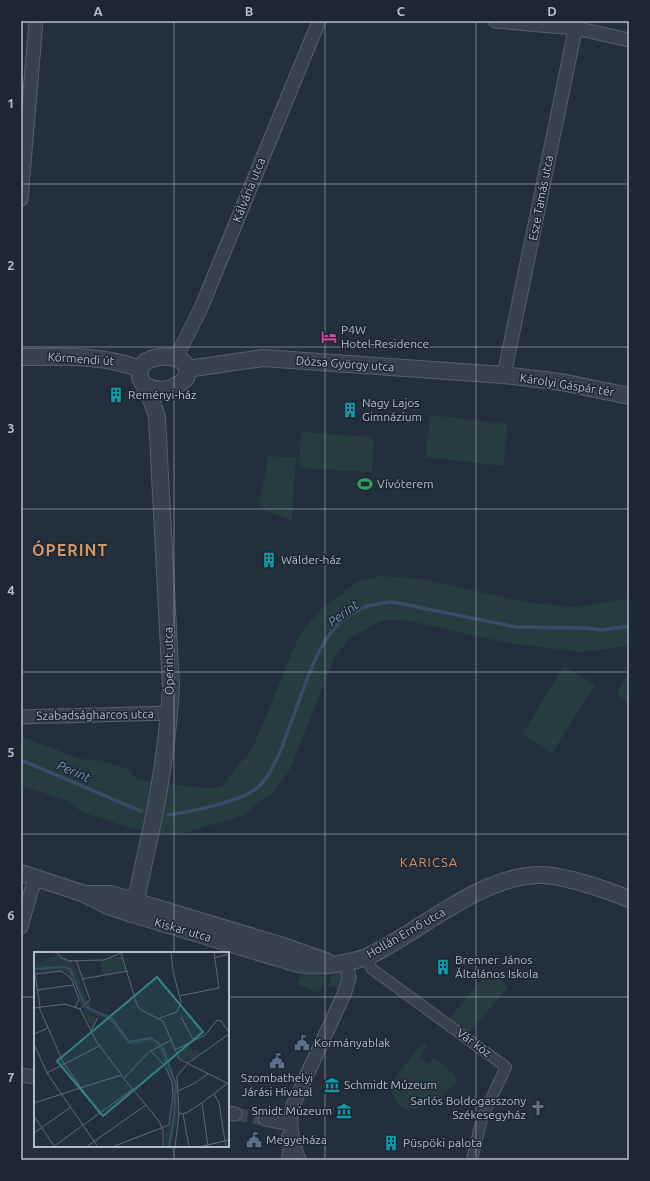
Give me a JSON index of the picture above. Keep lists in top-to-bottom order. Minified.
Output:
{"streets":{"street":["Kálvária utca","Esze Tamás utca","Körmendi út","Dózsa György utca","Károlyi Gáspár tér","Óperint utca","Szabadságharcos utca","Kiskar utca","Hollán Ernő utca","Vár köz"]},"crossings":[["Kálvária utca","Körmendi út"],["Kálvária utca","Dózsa György utca"],["Kálvária utca","Óperint utca"],["Esze Tamás utca","Dózsa György utca"],["Esze Tamás utca","Károlyi Gáspár tér"],["Körmendi út","Dózsa György utca"],["Körmendi út","Óperint utca"],["Dózsa György utca","Károlyi Gáspár tér"],["Dózsa György utca","Óperint utca"],["Óperint utca","Szabadságharcos utca"],["Óperint utca","Kiskar utca"],["Kiskar utca","Hollán Ernő utca"],["Hollán Ernő utca","Vár köz"]],"districts":["ÓPERINT","KARICSA"],"water":["Perint"],"places":{"hotel":["P4W Hotel-Residence"],"building":["Reményi-ház","Nagy Lajos Gimnázium","Wälder-ház","Brenner János Általános Iskola","Püspöki palota"],"sports":["Vívóterem"],"public building":["Kormányablak","Szombathelyi Járási Hivatal","Megyeháza"],"museum":["Schmidt Múzeum","Smidt Múzeum"],"church":["Sarlós Boldogasszony Székesegyház"]},"grid":{"columns":["A","B","C","D"],"rows":["1","2","3","4","5","6","7"]}}
